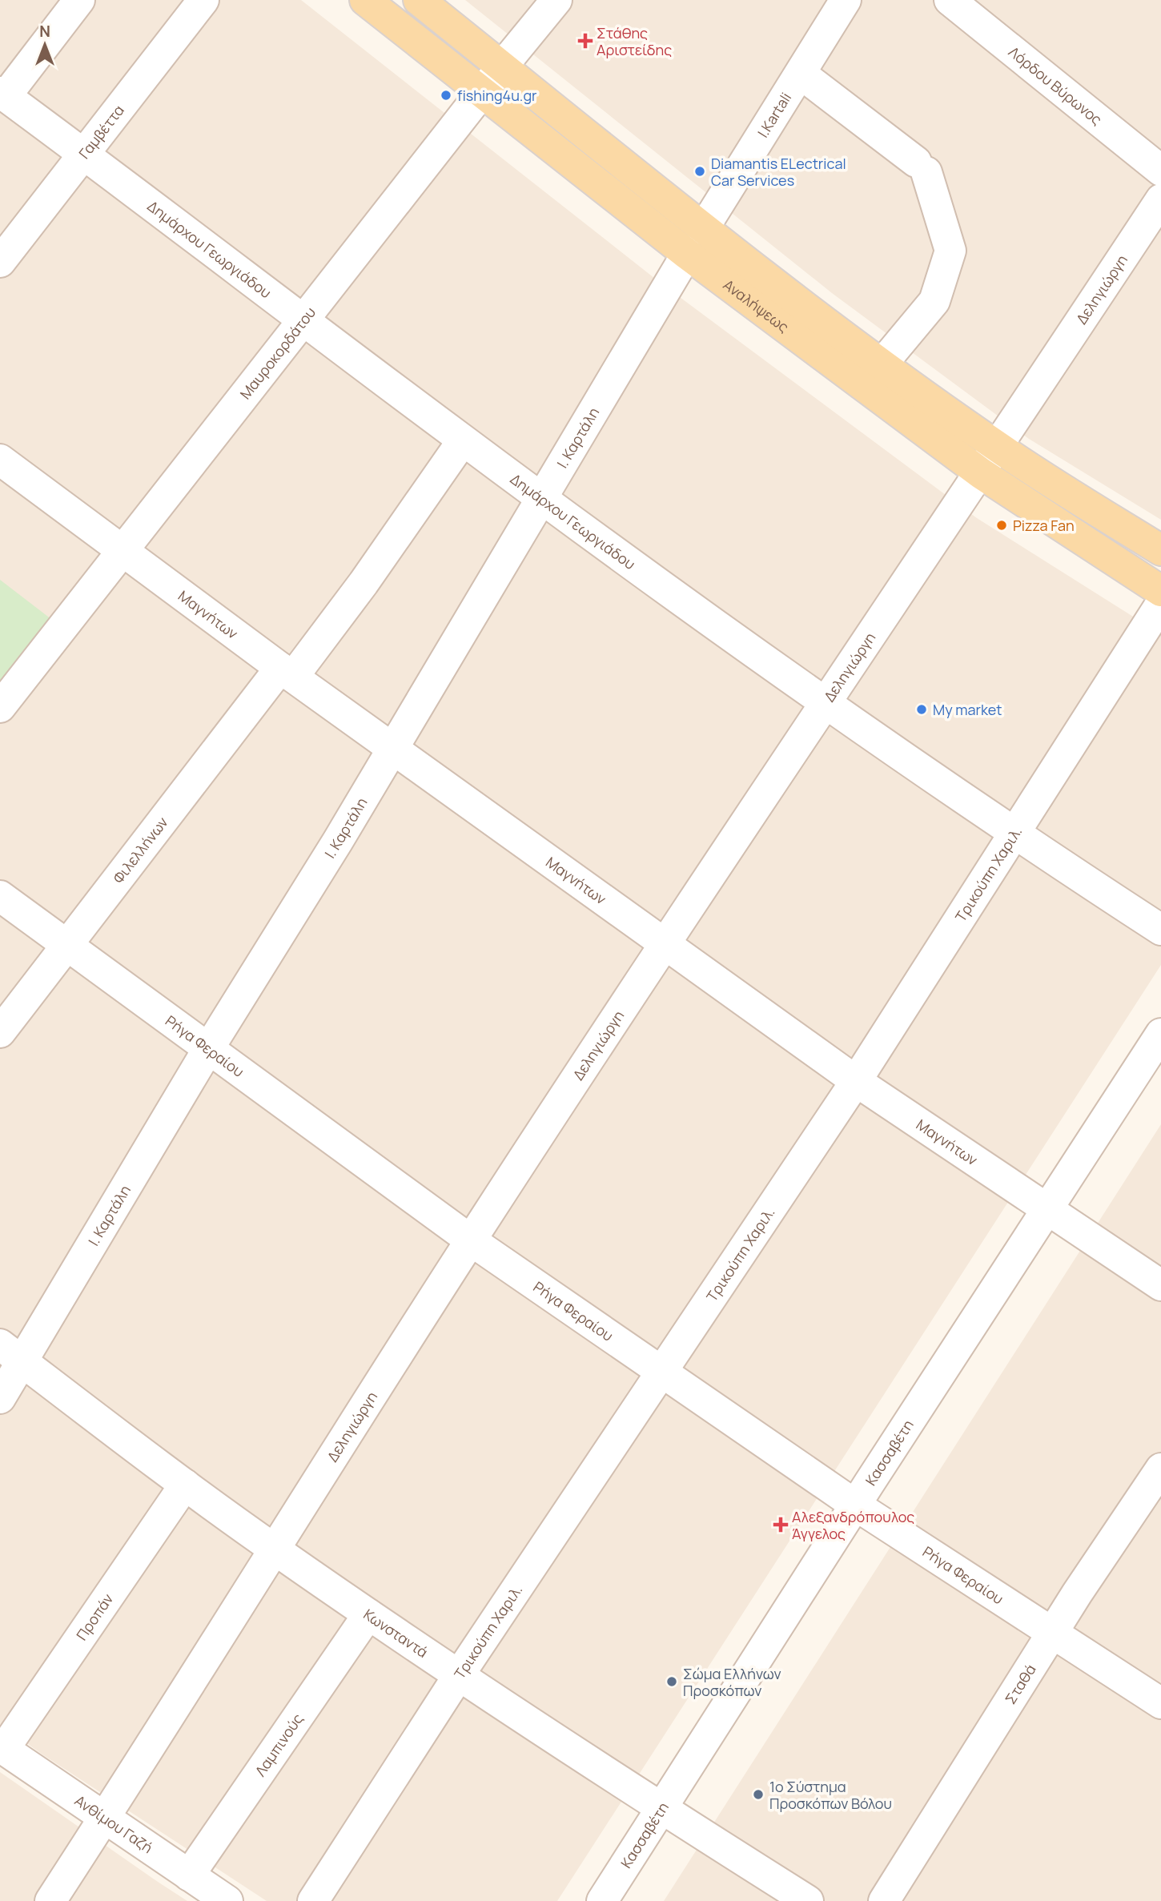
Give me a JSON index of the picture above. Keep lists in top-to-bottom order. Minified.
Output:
{"streets":{"main road":["Αναλήψεως"],"street":["Λόρδου Βύρωνος","I.Kartali","Γαμβέττα","Δημάρχου Γεωργιάδου","Δεληγιώργη","Μαυροκορδάτου","Ι. Καρτάλη","Μαγνήτων","Φιλελλήνων","Τρικούπη Χαριλ.","Ρήγα Φεραίου","Κασσαβέτη","Προπάν","Κωνσταντά","Σταθά","Λαμπινούς","Ανθίμου Γαζή"]},"crossings":[["I.Kartali","Αναλήψεως"],["I.Kartali","Ι. Καρτάλη"],["Γαμβέττα","Δημάρχου Γεωργιάδου"],["Δημάρχου Γεωργιάδου","Δεληγιώργη"],["Δημάρχου Γεωργιάδου","Μαυροκορδάτου"],["Δημάρχου Γεωργιάδου","Ι. Καρτάλη"],["Δημάρχου Γεωργιάδου","Φιλελλήνων"],["Δημάρχου Γεωργιάδου","Τρικούπη Χαριλ."],["Δεληγιώργη","Αναλήψεως"],["Δεληγιώργη","Μαγνήτων"],["Δεληγιώργη","Ρήγα Φεραίου"],["Δεληγιώργη","Κωνσταντά"],["Δεληγιώργη","Ανθίμου Γαζή"],["Αναλήψεως","Μαυροκορδάτου"],["Αναλήψεως","Ι. Καρτάλη"],["Μαυροκορδάτου","Μαγνήτων"],["Ι. Καρτάλη","Μαγνήτων"],["Ι. Καρτάλη","Ρήγα Φεραίου"],["Ι. Καρτάλη","Κωνσταντά"],["Μαγνήτων","Φιλελλήνων"],["Μαγνήτων","Τρικούπη Χαριλ."],["Μαγνήτων","Κασσαβέτη"],["Φιλελλήνων","Ρήγα Φεραίου"],["Τρικούπη Χαριλ.","Ρήγα Φεραίου"],["Τρικούπη Χαριλ.","Κωνσταντά"],["Ρήγα Φεραίου","Κασσαβέτη"],["Ρήγα Φεραίου","Σταθά"],["Κασσαβέτη","Κωνσταντά"],["Προπάν","Κωνσταντά"],["Προπάν","Ανθίμου Γαζή"],["Κωνσταντά","Λαμπινούς"],["Λαμπινούς","Ανθίμου Γαζή"]],"places":{"health":["Στάθης Αριστείδης","Αλεξανδρόπουλος Άγγελος"],"other":["fishing4u.gr","Diamantis ELectrical Car Services","Pizza Fan","My market","Σώμα Ελλήνων Προσκόπων","1ο Σύστημα Προσκόπων Βόλου"]},"north":"top"}
